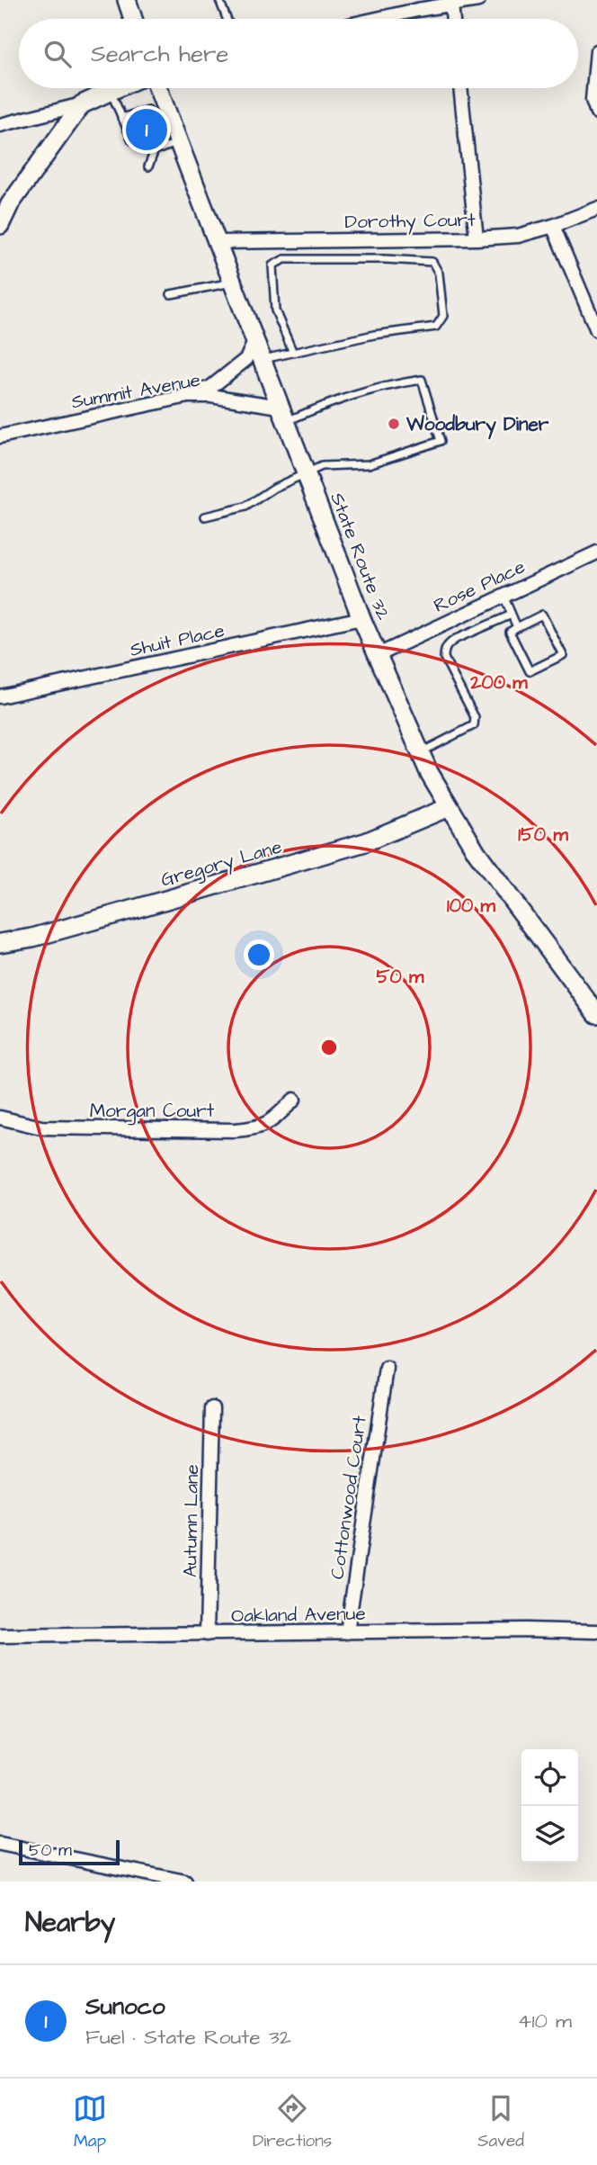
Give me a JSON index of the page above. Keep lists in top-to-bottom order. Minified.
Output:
{"streets":{"main road":["State Route 32","Gregory Lane"],"street":["Dorothy Court","Summit Avenue","Rose Place","Shuit Place","Morgan Court","Cottonwood Court","Autumn Lane","Oakland Avenue"]},"crossings":[["Dorothy Court","State Route 32"],["Summit Avenue","State Route 32"],["State Route 32","Rose Place"],["State Route 32","Shuit Place"],["State Route 32","Gregory Lane"],["Cottonwood Court","Oakland Avenue"],["Autumn Lane","Oakland Avenue"]],"places":["Woodbury Diner"],"scale_bar":"50 m","page":{"search":"Search here","pins":"1","scale":"50 m","heading":"Nearby","list":[{"mark":"1","name":"Sunoco","note":"Fuel · State Route 32","value":"410 m"}],"nav":["Map","Directions","Saved"]},"rings":["200 m","150 m","100 m","50 m"]}
